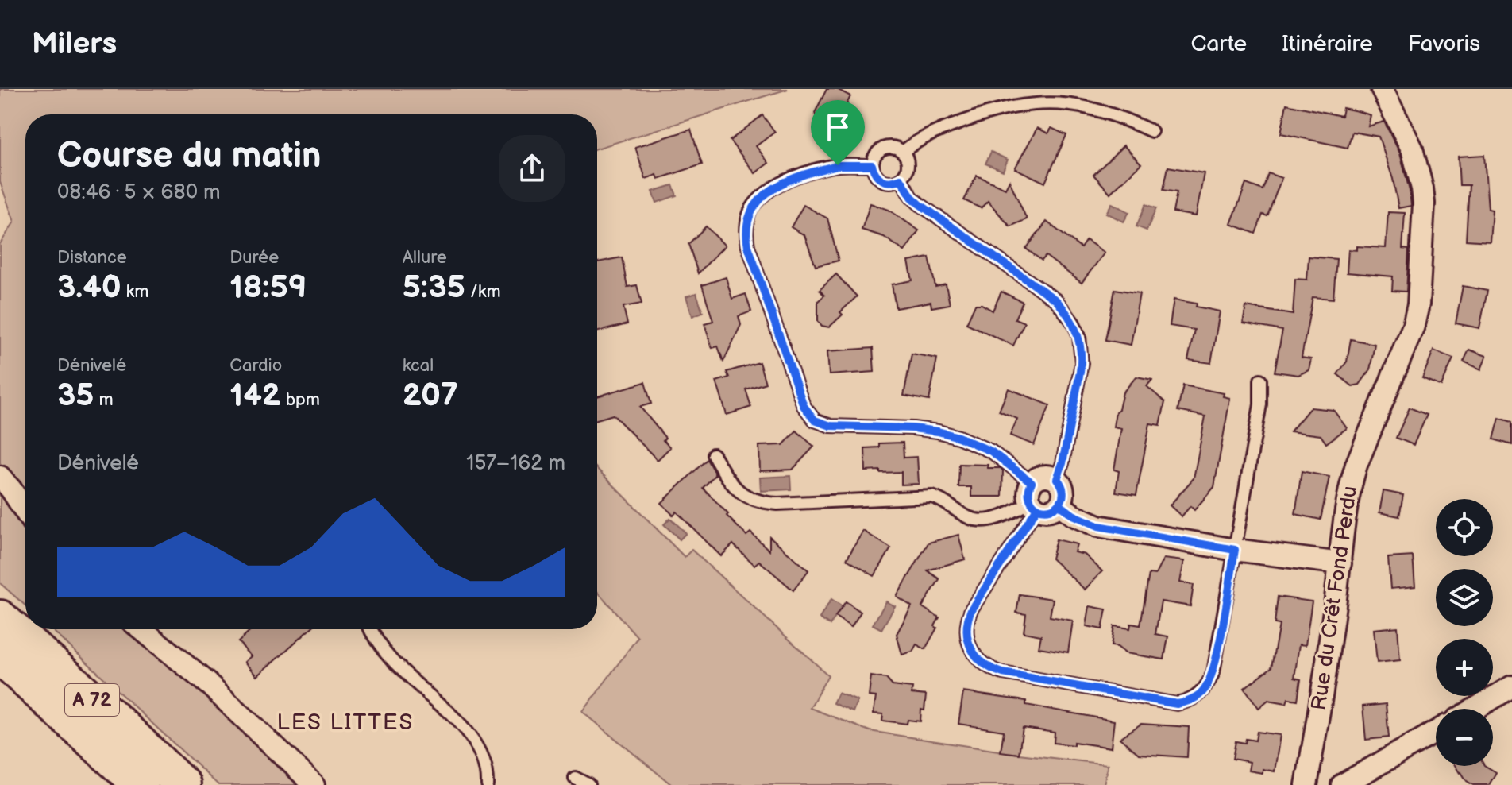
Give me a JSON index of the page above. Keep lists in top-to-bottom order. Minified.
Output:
{"streets":{"highway":["A 72"],"street":["Rue du Crêt Fond Perdu"]},"districts":["LES LITTES"],"page":{"header":"Milers","nav":["Carte","Itinéraire","Favoris"],"heading":["Course du matin","08:46 · 5 × 680 m"],"stats":[["Distance","3.40 km"],["Durée","18:59"],["Allure","5:35 /km"],["Dénivelé","35 m"],["Cardio","142 bpm"],["kcal","207"]],"chart":["Dénivelé","157–162 m"],"map_buttons":["+","−"]}}
